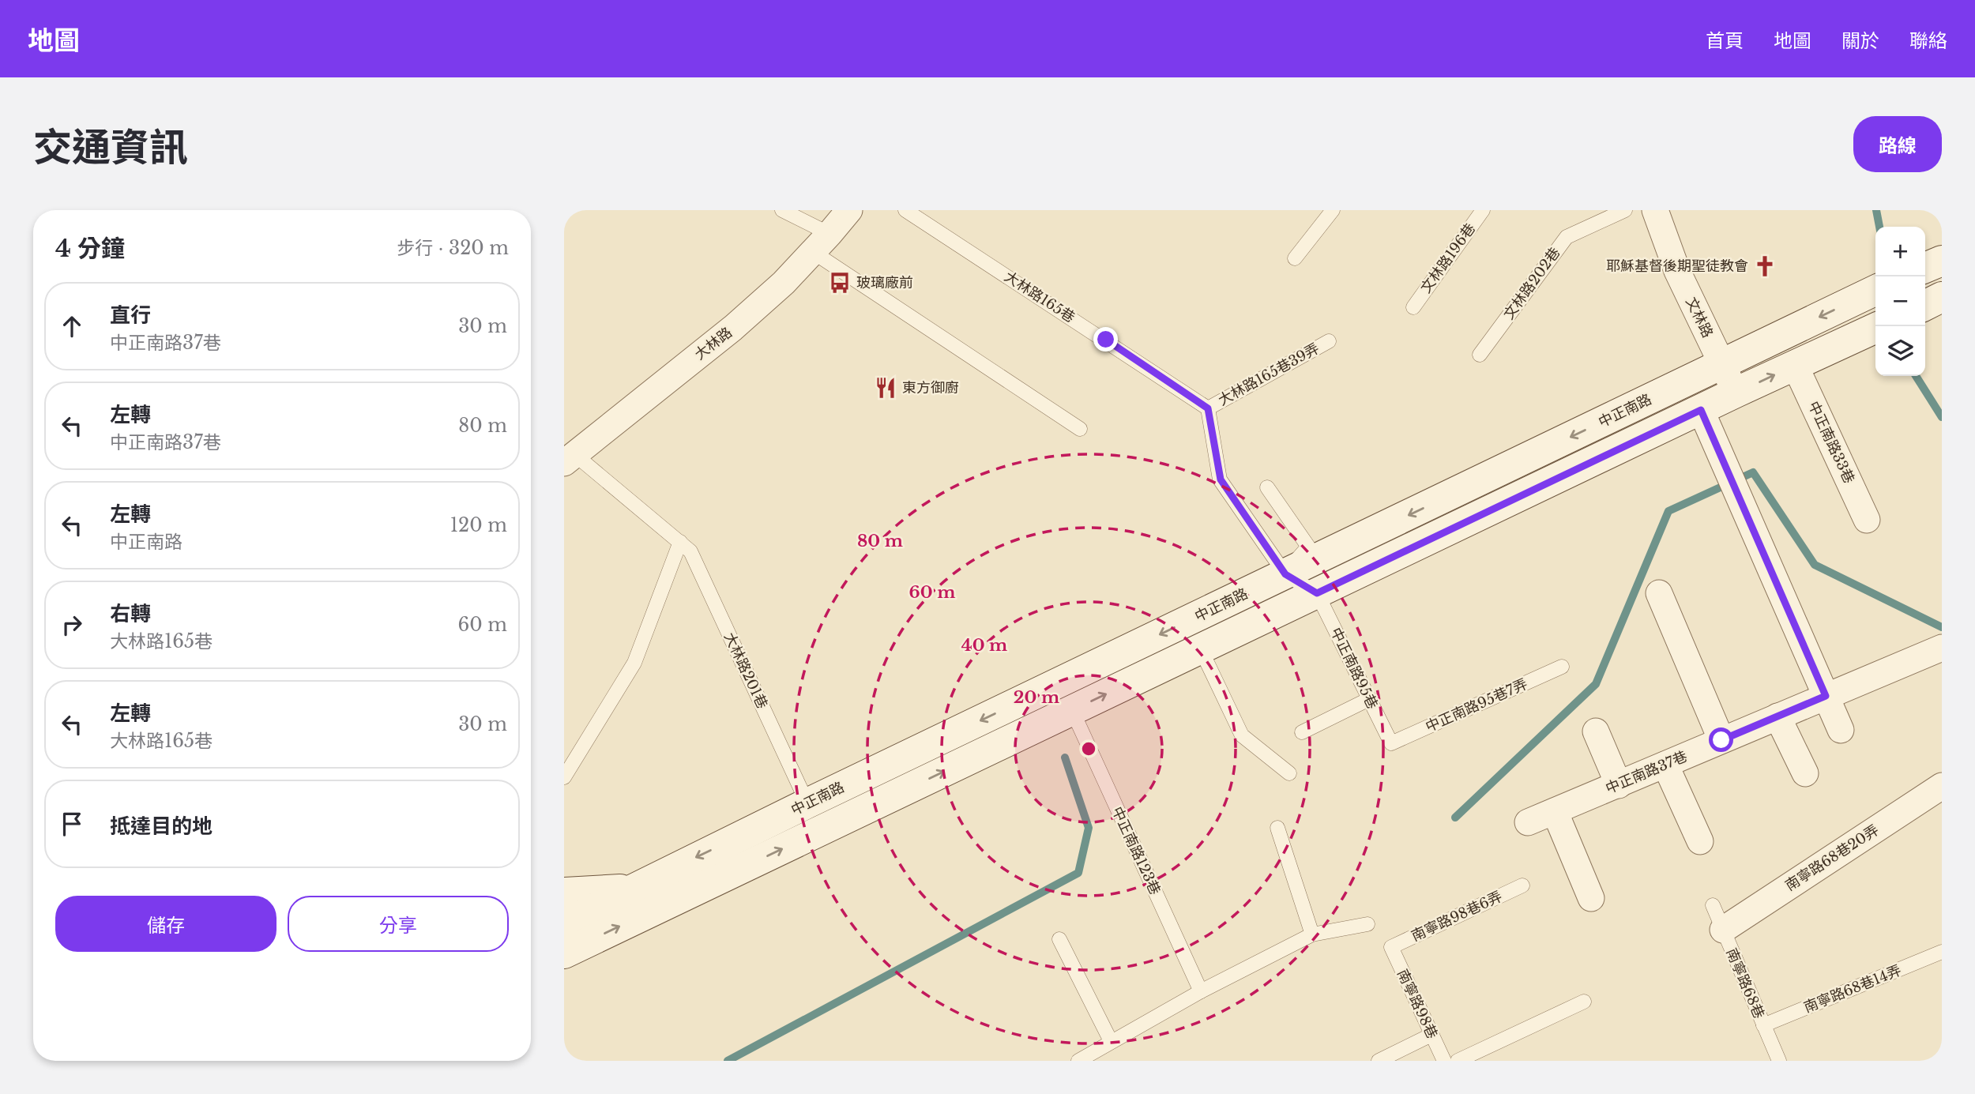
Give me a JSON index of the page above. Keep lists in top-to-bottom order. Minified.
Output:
{"streets":{"street":["文林路","大林路","中正南路","中正南路33巷","中正南路37巷","南寧路68巷20弄"],"lane":["文林路196巷","文林路202巷","大林路165巷","大林路165巷39弄","中正南路95巷","大林路201巷","中正南路95巷7弄","中正南路123巷","南寧路98巷6弄","南寧路68巷","南寧路68巷14弄","南寧路98巷"]},"crossings":[["大林路165巷","大林路165巷39弄"],["文林路","中正南路"],["大林路","大林路201巷"],["中正南路","中正南路33巷"],["中正南路","中正南路95巷"],["中正南路","大林路201巷"],["中正南路","中正南路123巷"],["中正南路95巷","中正南路95巷7弄"],["南寧路68巷20弄","南寧路68巷"],["南寧路98巷6弄","南寧路98巷"],["南寧路68巷","南寧路68巷14弄"]],"places":{"church":["耶穌基督後期聖徒教會"],"bus stop":["玻璃廠前"],"restaurant":["東方御廚"]},"page":{"header":"地圖","nav":["首頁","地圖","關於","聯絡"],"title":"交通資訊","buttons":["路線",["儲存","分享"]],"heading":["4 分鐘","步行 · 320 m"],"map_buttons":["+","−"],"list":[["直行","中正南路37巷","30 m"],["左轉","中正南路37巷","80 m"],["左轉","中正南路","120 m"],["右轉","大林路165巷","60 m"],["左轉","大林路165巷","30 m"],"抵達目的地"]},"rings":["80 m","60 m","40 m","20 m"]}
